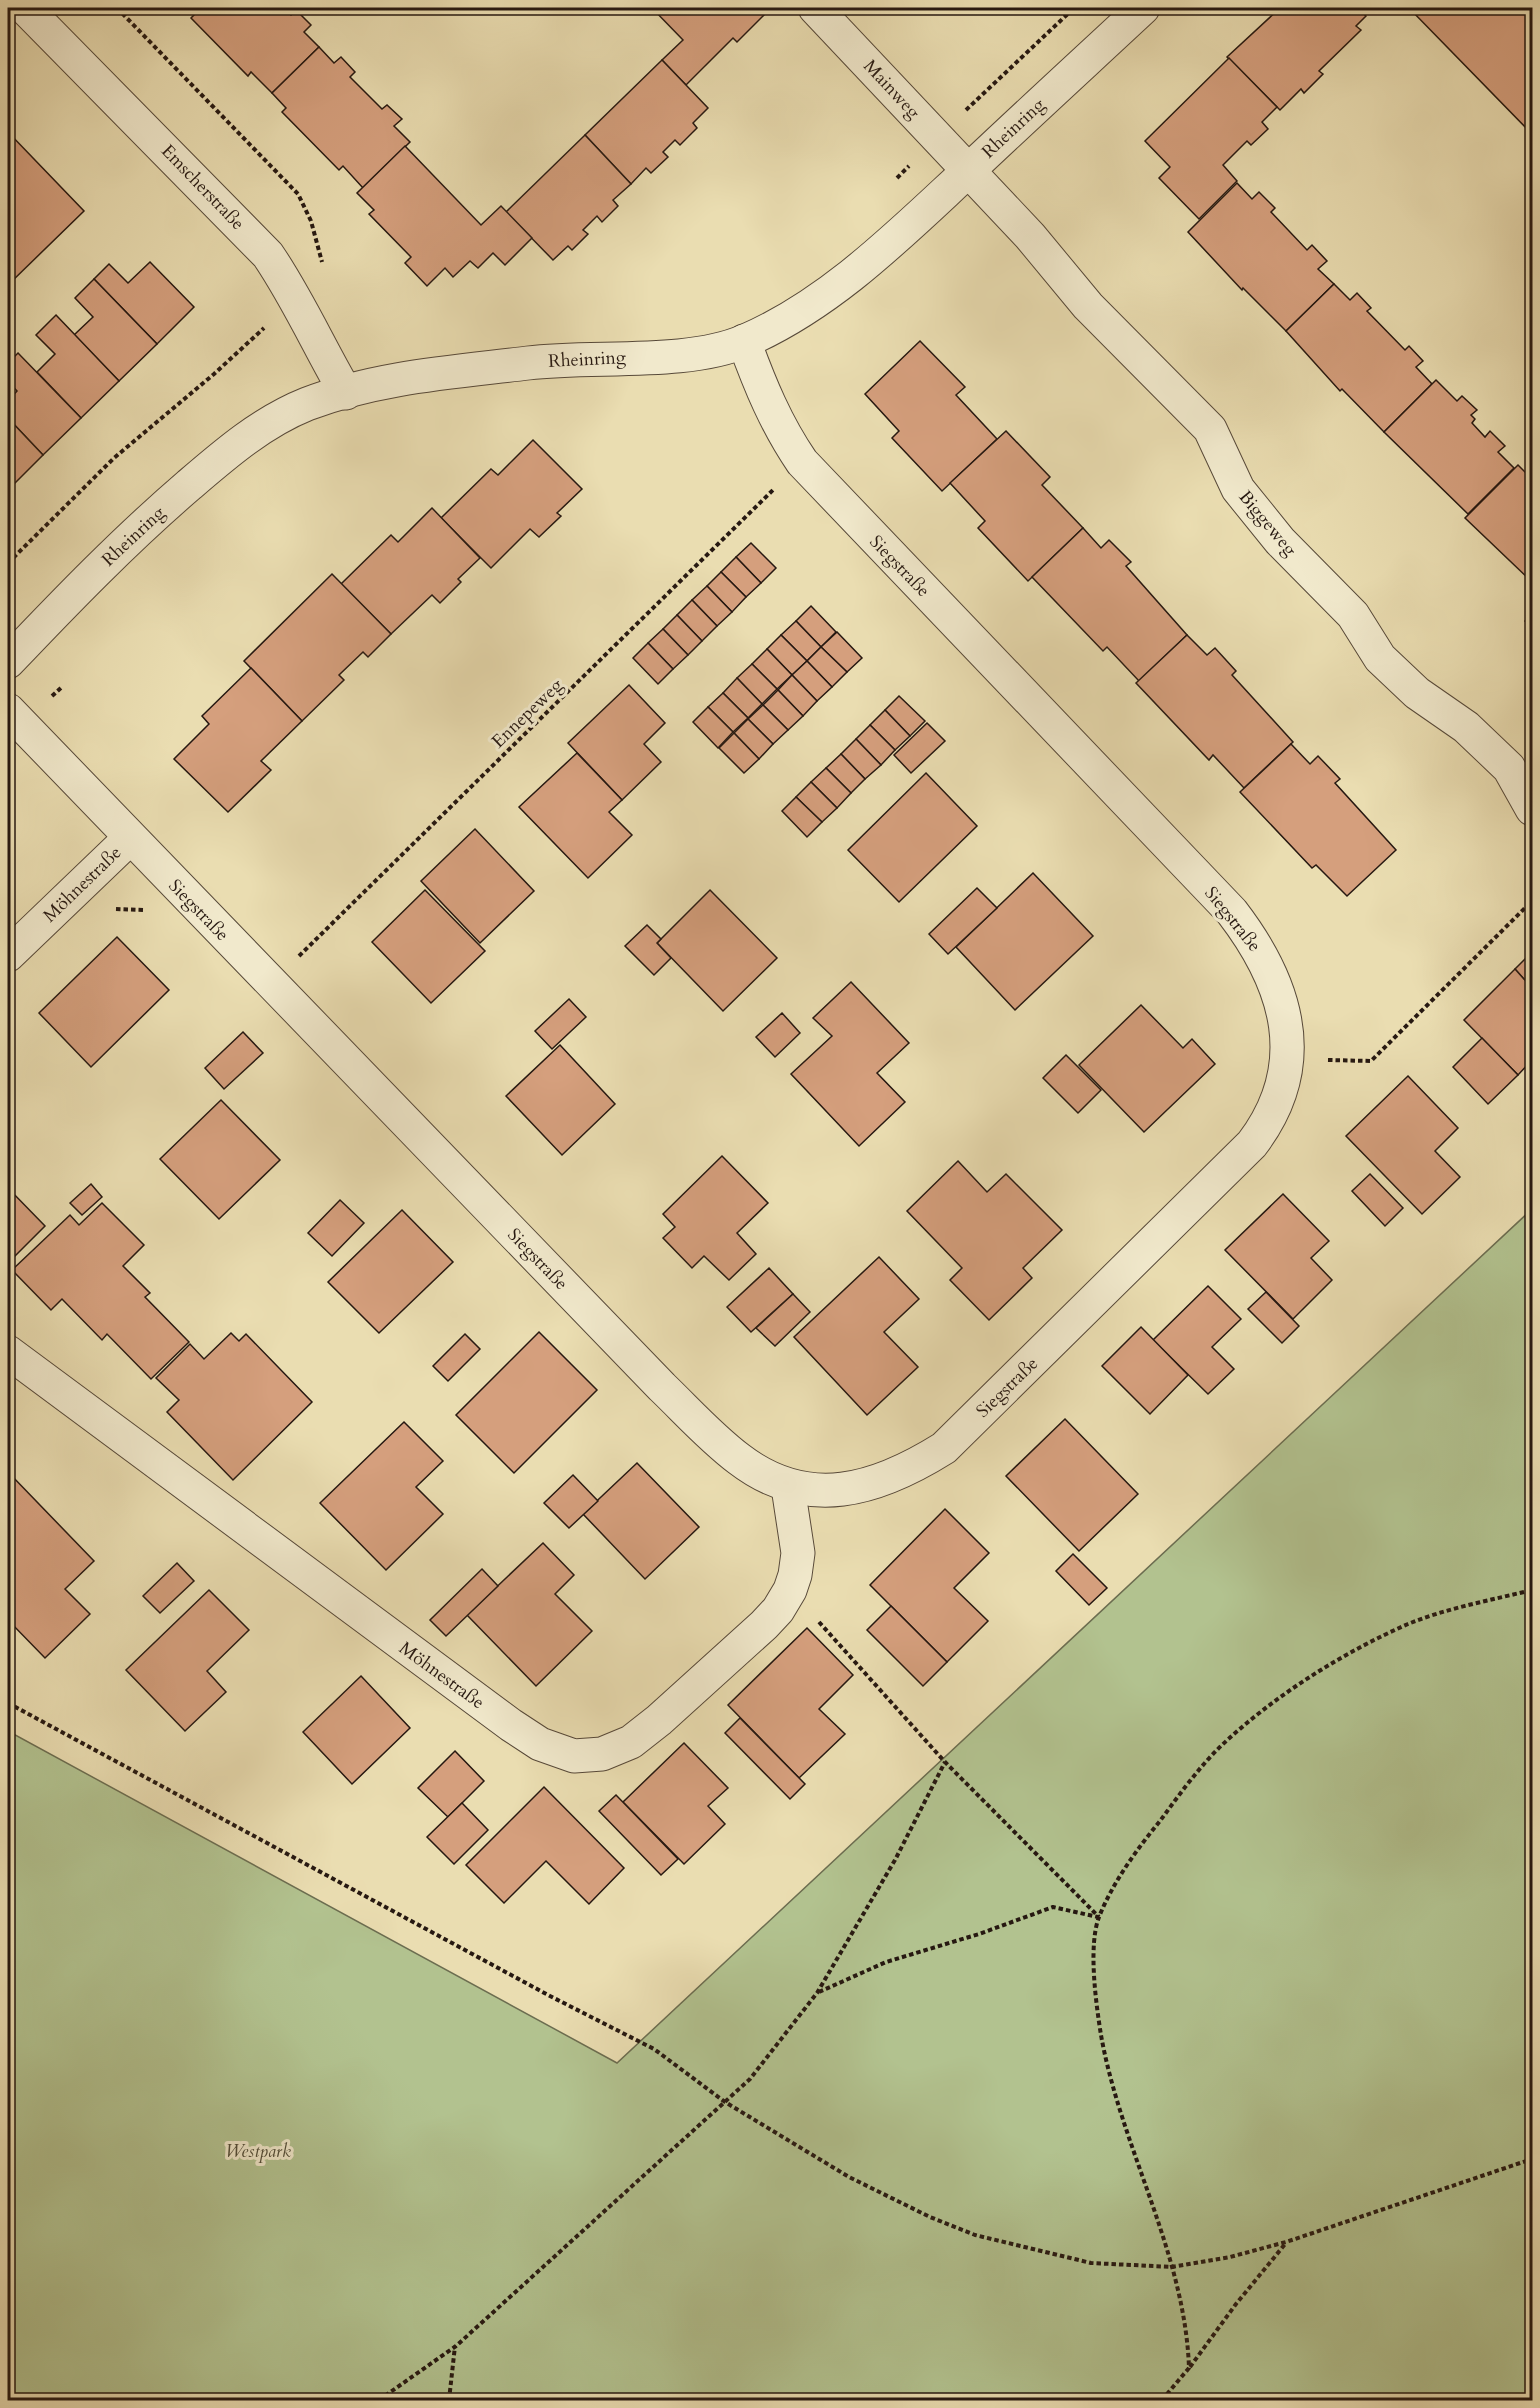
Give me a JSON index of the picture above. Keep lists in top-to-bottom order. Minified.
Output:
{"streets":{"street":["Mainweg","Rheinring","Emscherstraße","Biggeweg","Siegstraße","Möhnestraße"],"path":["Ennepeweg"]},"crossings":[["Mainweg","Rheinring"],["Mainweg","Biggeweg"],["Rheinring","Emscherstraße"],["Rheinring","Biggeweg"],["Rheinring","Siegstraße"],["Siegstraße","Ennepeweg"],["Siegstraße","Möhnestraße"]],"parks":["Westpark"]}
